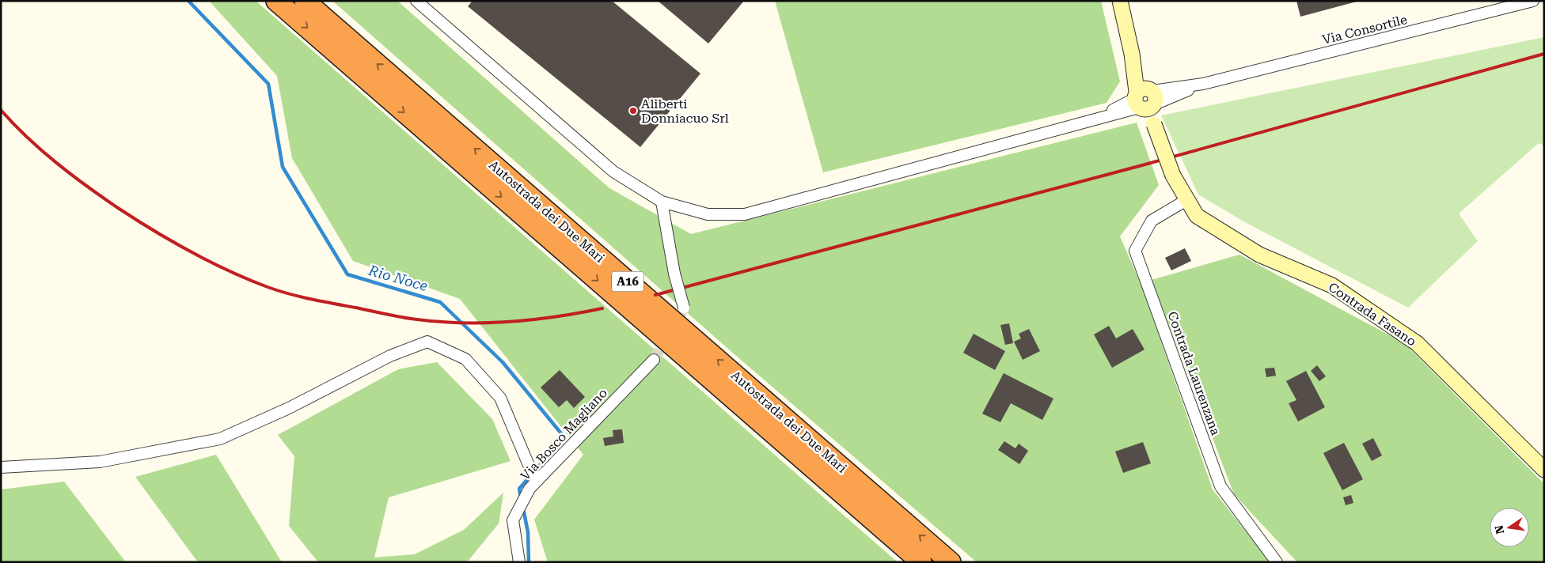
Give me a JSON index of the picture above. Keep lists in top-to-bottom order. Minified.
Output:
{"streets":{"highway":["Autostrada dei Due Mari","A16"],"main road":["Contrada Fasano"],"street":["Via Consortile","Contrada Laurenzana","Via Bosco Magliano"]},"crossings":[["Via Consortile","Contrada Fasano"],["Contrada Fasano","Contrada Laurenzana"]],"water":["Rio Noce"],"places":["Aliberti Donniacuo Srl"],"north":"left"}
